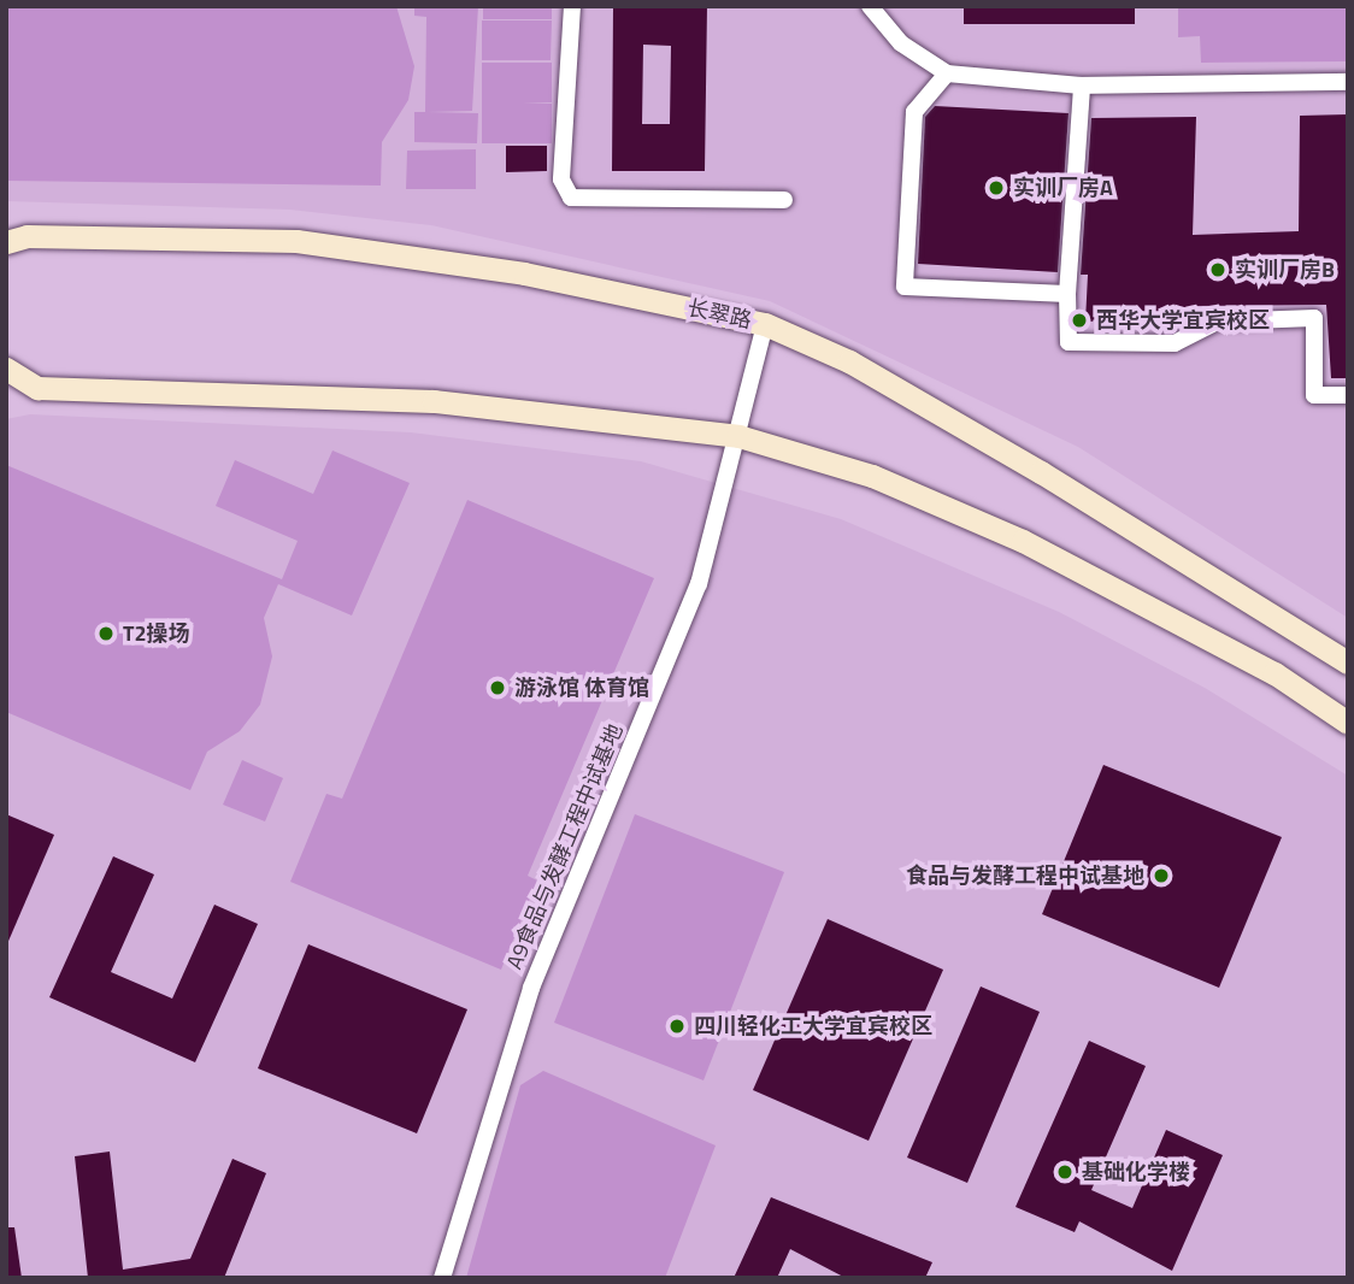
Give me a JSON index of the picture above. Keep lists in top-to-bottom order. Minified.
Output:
{"streets":{"main road":["长翠路"],"street":["A9食品与发酵工程中试基地"]},"crossings":[["长翠路","A9食品与发酵工程中试基地"]],"places":["实训厂房A","实训厂房B","西华大学宜宾校区","T2操场","游泳馆 体育馆","食品与发酵工程中试基地","四川轻化工大学宜宾校区","基础化学楼"]}
